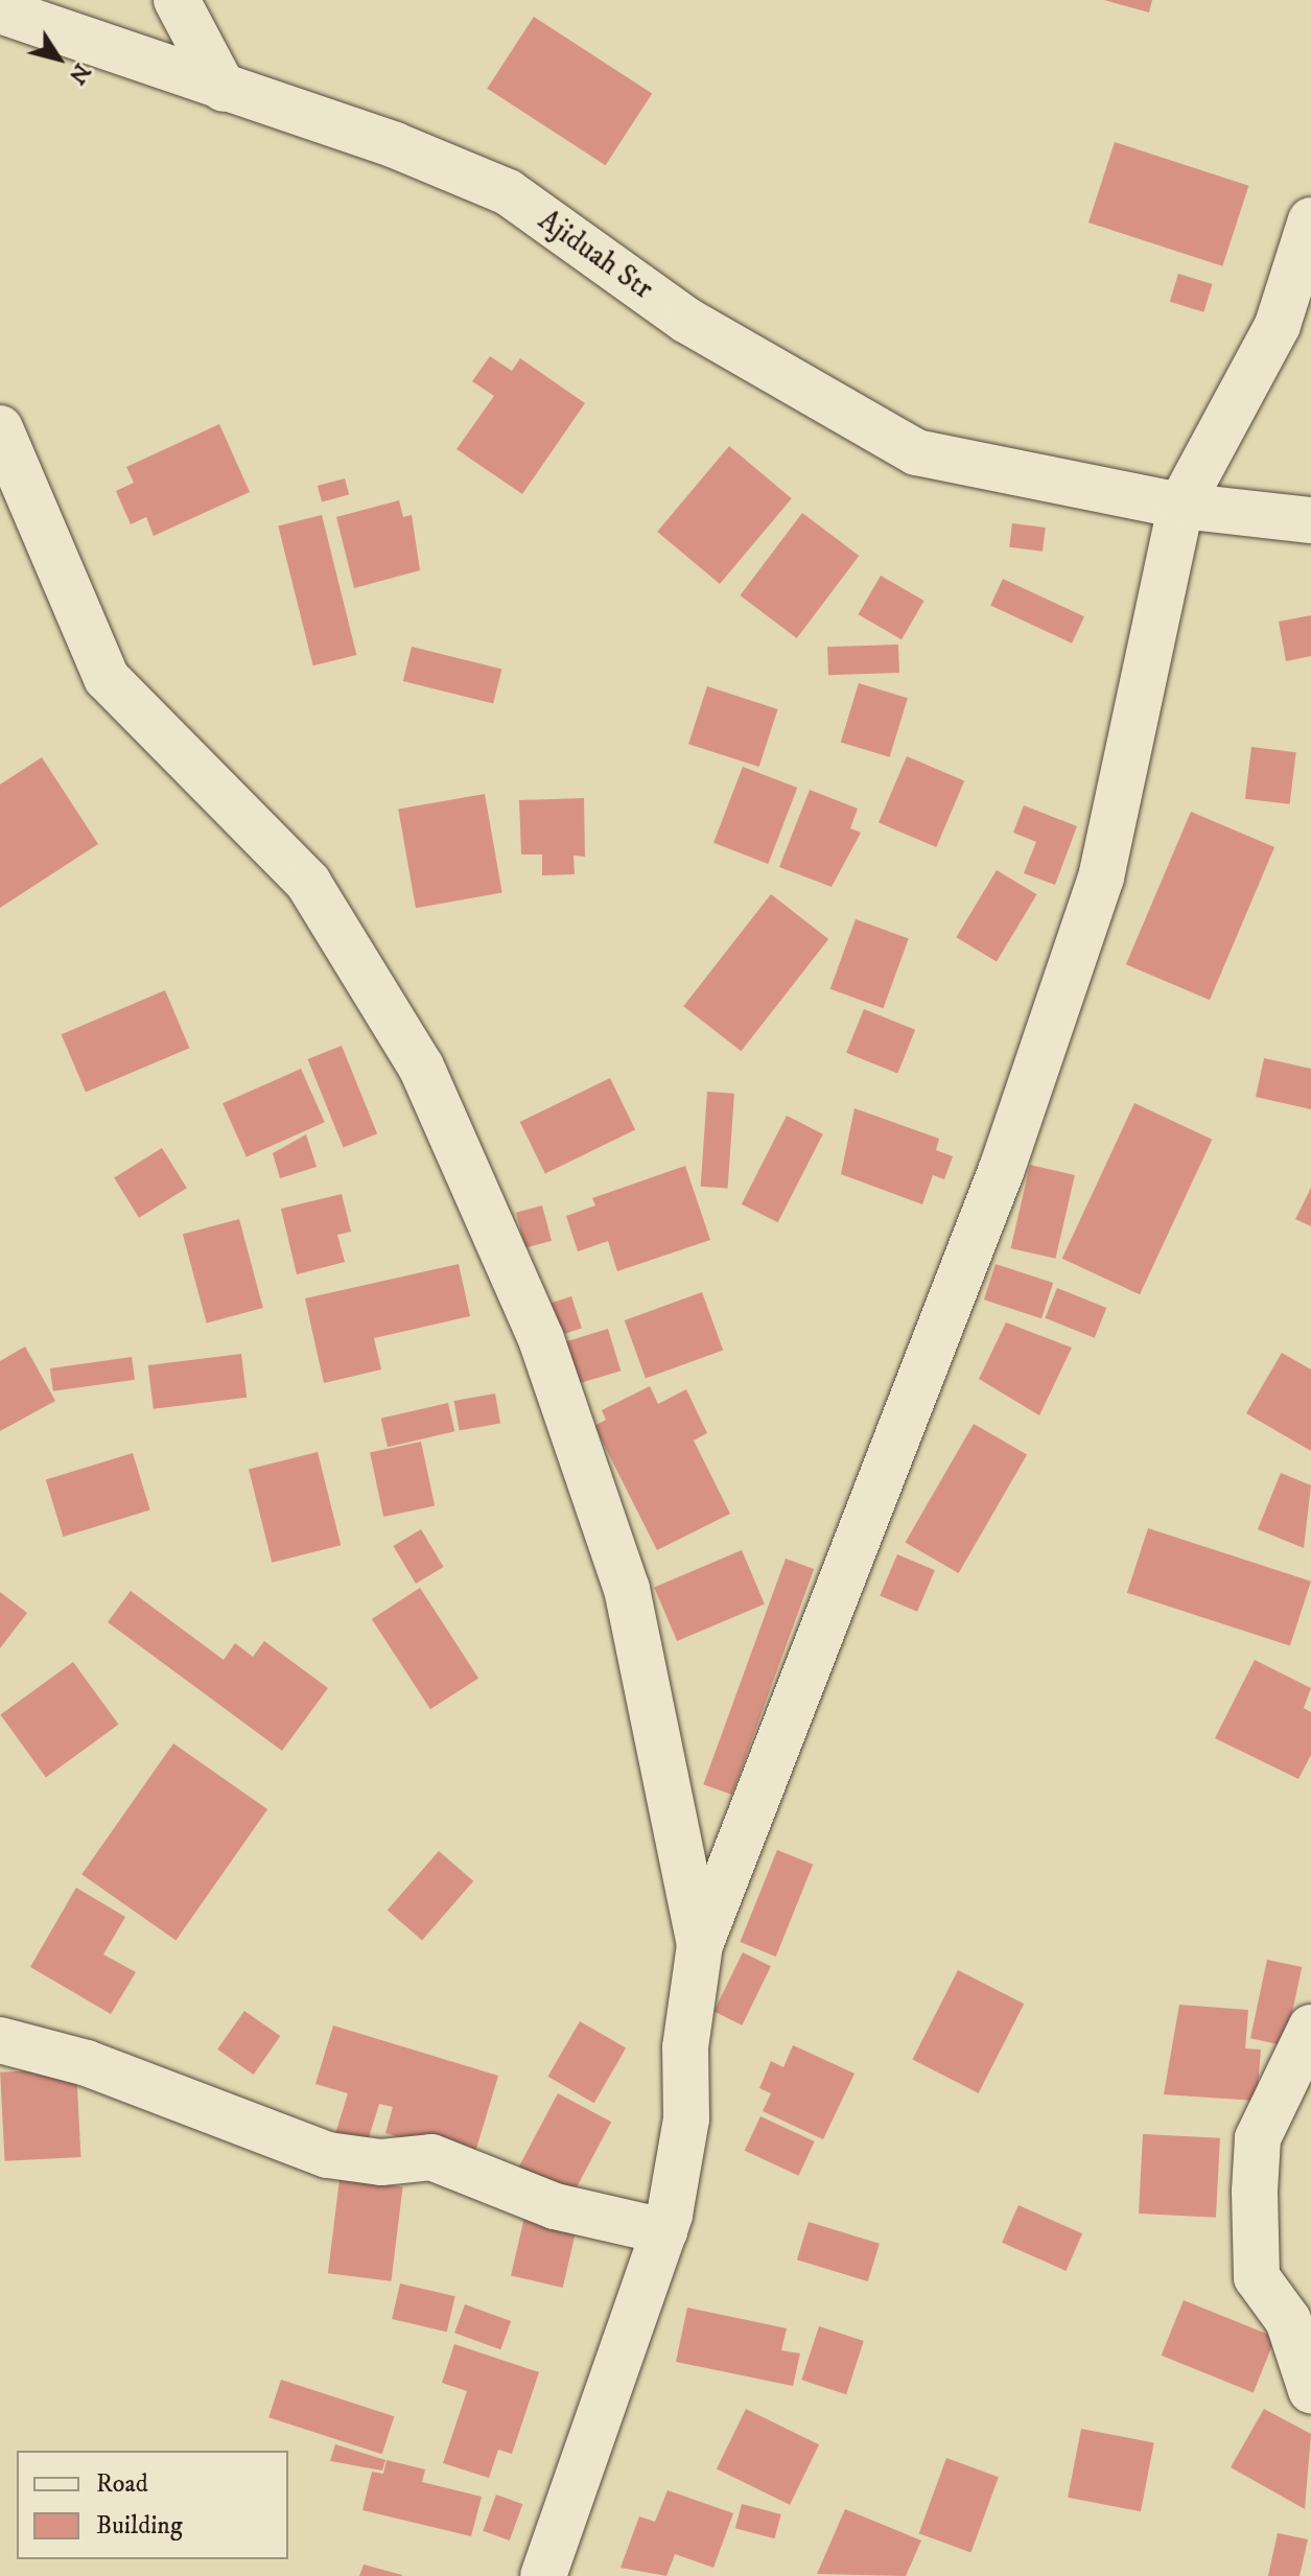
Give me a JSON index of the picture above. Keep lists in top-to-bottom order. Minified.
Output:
{"streets":{"street":["Ajiduah Str"]},"legend":["Road","Building"],"north":"bottom right"}
